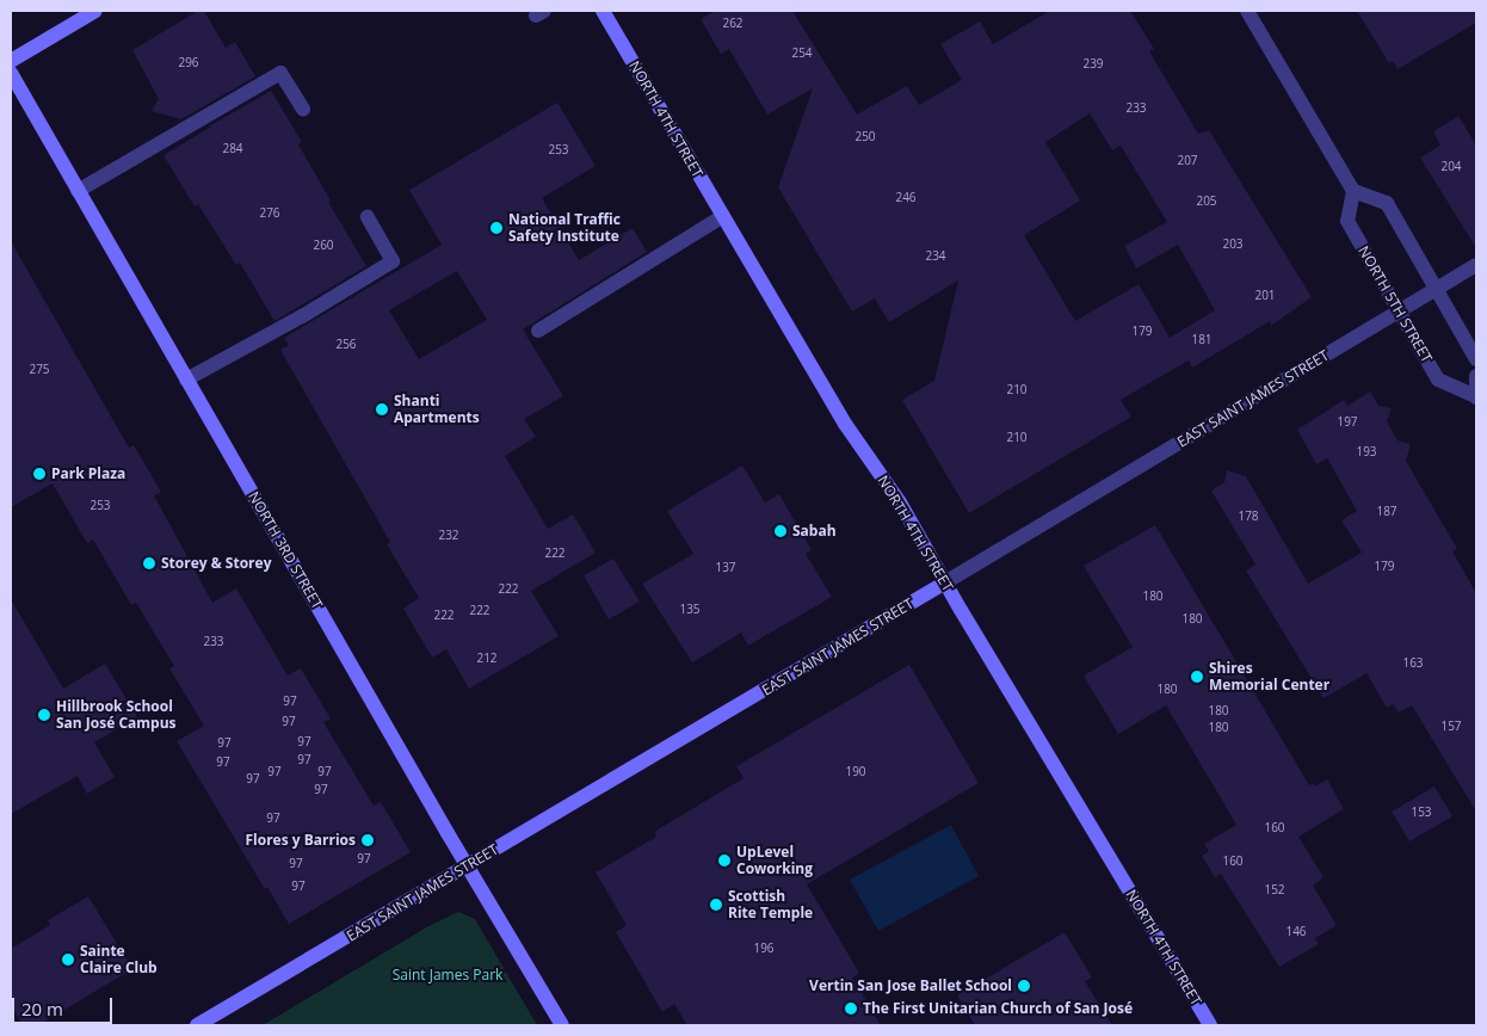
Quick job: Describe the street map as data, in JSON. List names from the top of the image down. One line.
{"streets":{"main road":["NORTH 4TH STREET","EAST SAINT JAMES STREET","NORTH 3RD STREET"],"street":["NORTH 5TH STREET"]},"crossings":[["NORTH 4TH STREET","EAST SAINT JAMES STREET"],["NORTH 5TH STREET","EAST SAINT JAMES STREET"],["EAST SAINT JAMES STREET","NORTH 3RD STREET"]],"parks":["Saint James Park"],"places":["National Traffic Safety Institute","Shanti Apartments","Park Plaza","Sabah","Storey & Storey","Shires Memorial Center","Hillbrook School San José Campus","Flores y Barrios","UpLevel Coworking","Scottish Rite Temple","Sainte Claire Club","Vertin San Jose Ballet School","The First Unitarian Church of San José"],"house_numbers":["262","254","296","239","233","250","284","253","207","204","246","205","276","203","260","234","201","179","181","256","275","210","197","210","193","253","187","178","232","222","179","137","222","180","135","222","222","180","233","212","163","180","97","180","97","157","180","97","97","97","97","97","97","190","97","97","153","97","160","97","160","97","97","152","146","196"],"scale_bar":"20 m"}
